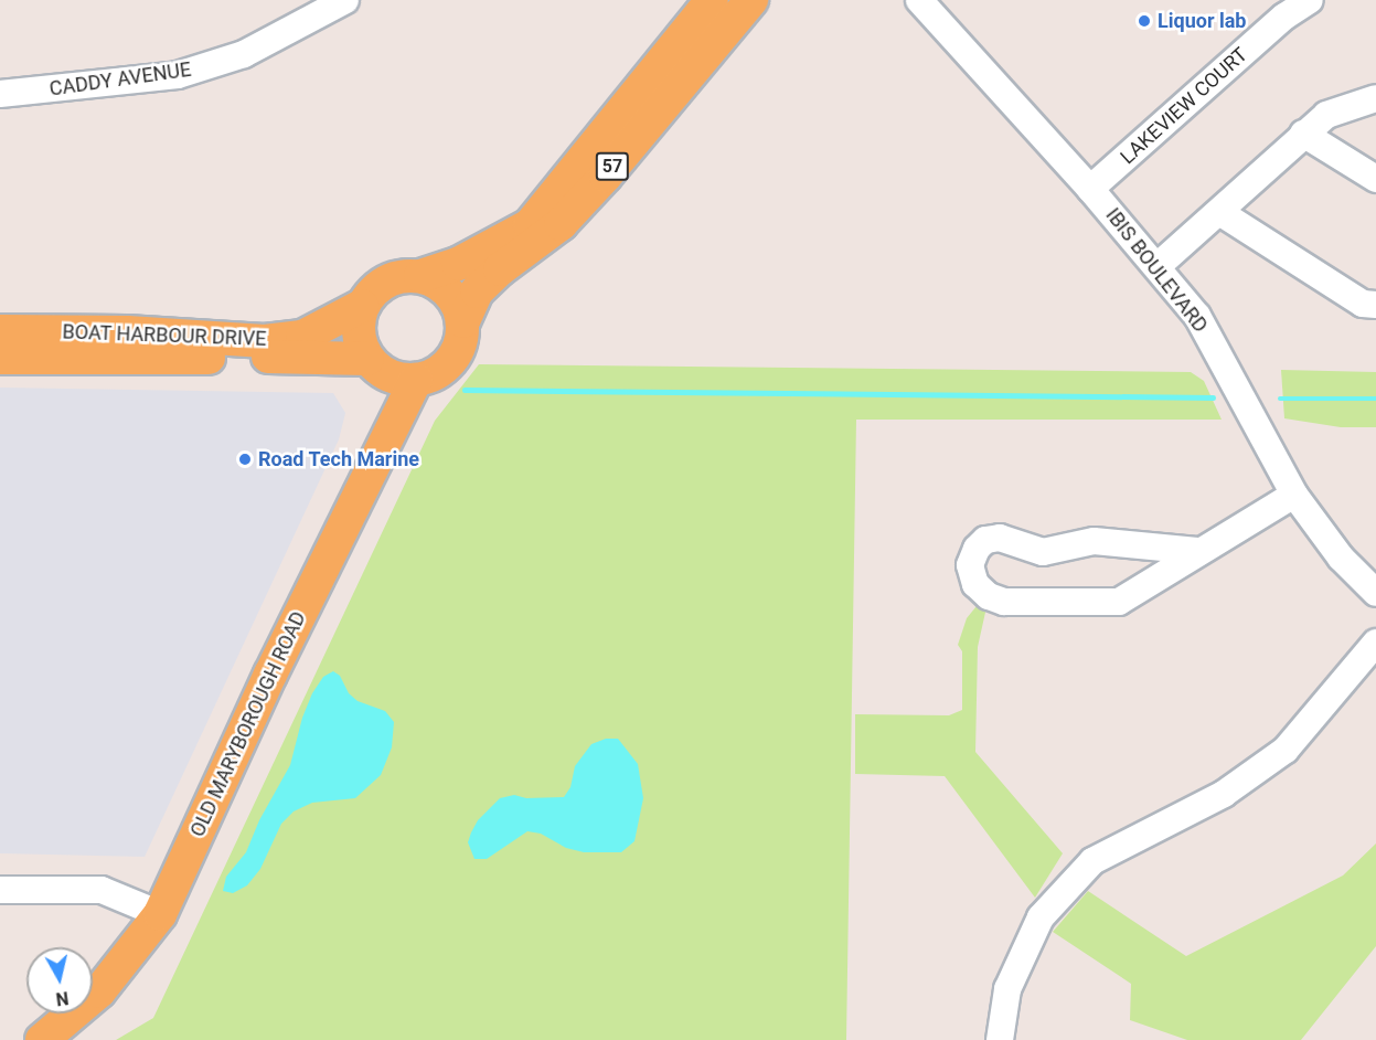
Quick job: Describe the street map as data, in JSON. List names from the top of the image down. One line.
{"streets":{"main road":["57","BOAT HARBOUR DRIVE","OLD MARYBOROUGH ROAD"],"street":["CADDY AVENUE","LAKEVIEW COURT","IBIS BOULEVARD"]},"crossings":[["LAKEVIEW COURT","IBIS BOULEVARD"],["57","BOAT HARBOUR DRIVE"],["57","OLD MARYBOROUGH ROAD"],["BOAT HARBOUR DRIVE","OLD MARYBOROUGH ROAD"]],"places":["Liquor lab","Road Tech Marine"],"north":"bottom"}
